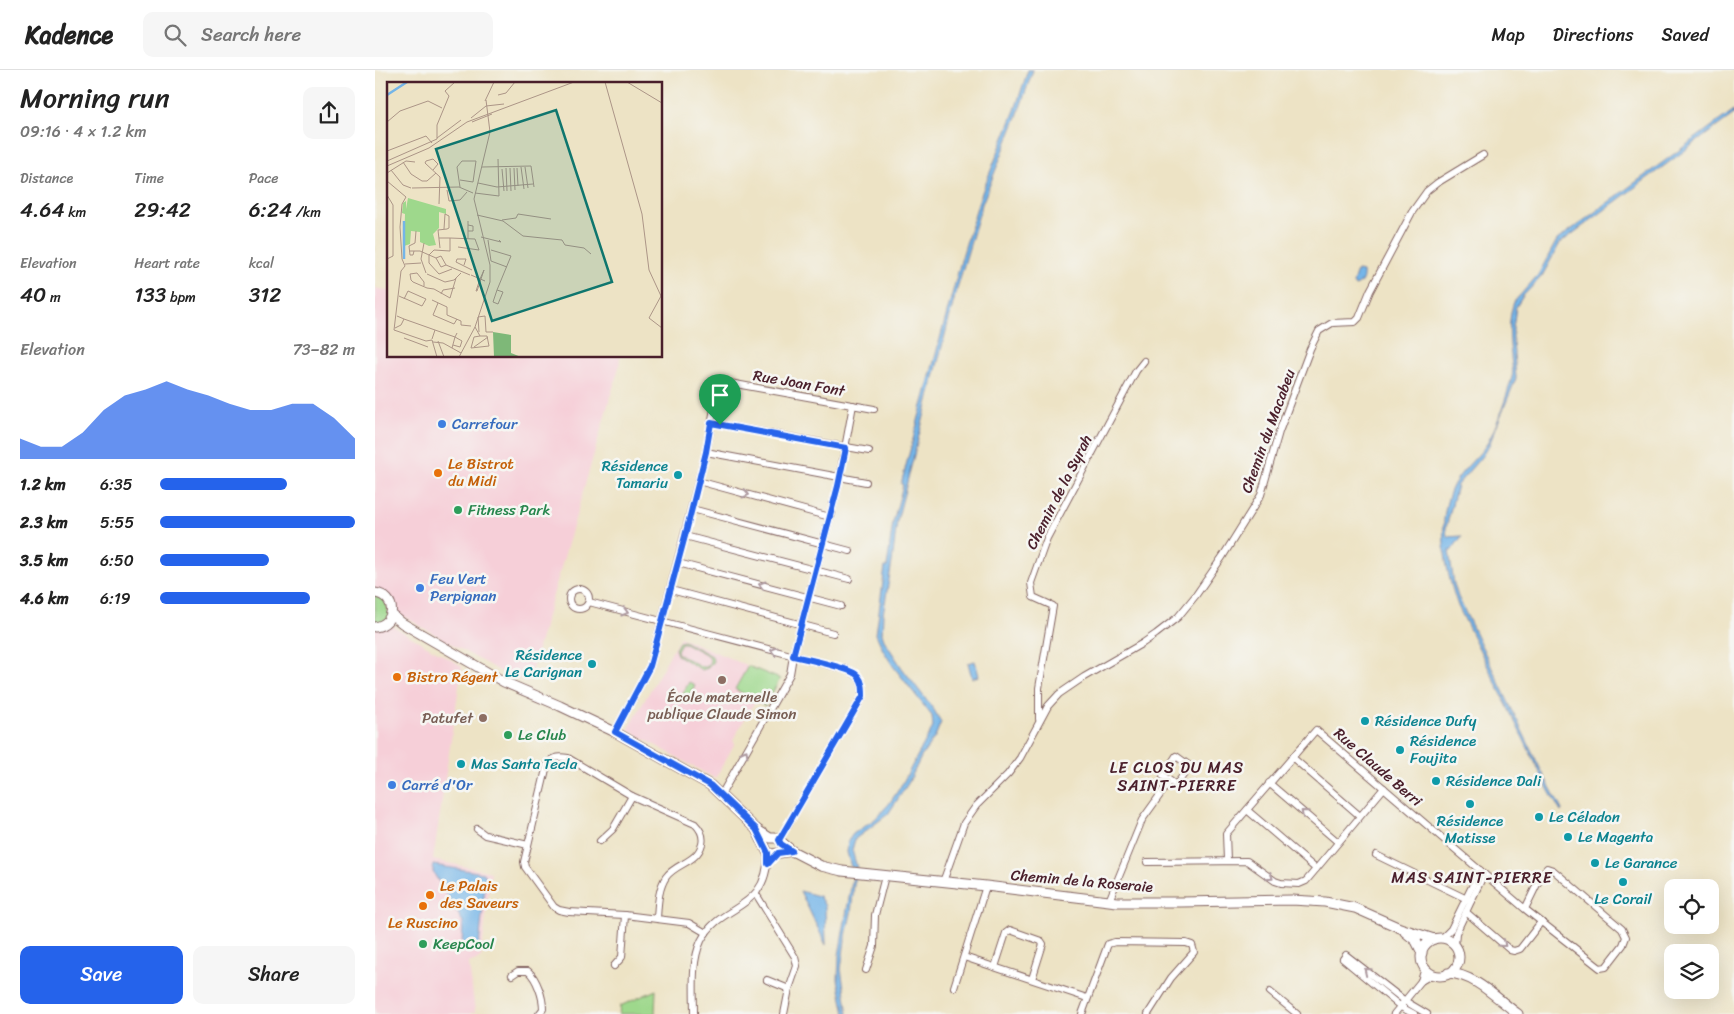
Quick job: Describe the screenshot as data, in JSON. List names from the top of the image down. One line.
{"streets":{"street":["Rue Joan Font","Chemin du Macabeu","Chemin de la Syrah","Rue Claude Berri","Chemin de la Roseraie"]},"crossings":[["Chemin du Macabeu","Chemin de la Syrah"],["Chemin du Macabeu","Chemin de la Roseraie"]],"districts":["LE CLOS DU MAS SAINT-PIERRE","MAS SAINT-PIERRE"],"places":["Carrefour","Le Bistrot du Midi","Résidence Tamariu","Fitness Park","Feu Vert Perpignan","Résidence Le Carignan","Bistro Régent","École maternelle publique Claude Simon","Patufet","Résidence Dufy","Le Club","Résidence Foujita","Mas Santa Tecla","Résidence Dali","Carré d'Or","Résidence Matisse","Le Céladon","Le Magenta","Le Garance","Le Corail","Le Palais des Saveurs","Le Ruscino","KeepCool"],"page":{"header":"Kadence","search":"Search here","nav":["Map","Directions","Saved"],"heading":["Morning run","09:16 · 4 × 1.2 km"],"stats":[["Distance","4.64 km"],["Time","29:42"],["Pace","6:24 /km"],["Elevation","40 m"],["Heart rate","133 bpm"],["kcal","312"]],"chart":["Elevation","73–82 m"],"list":[{"name":"1.2 km","note":"6:35"},{"name":"2.3 km","note":"5:55"},{"name":"3.5 km","note":"6:50"},{"name":"4.6 km","note":"6:19"}],"buttons":["Save","Share"]}}
